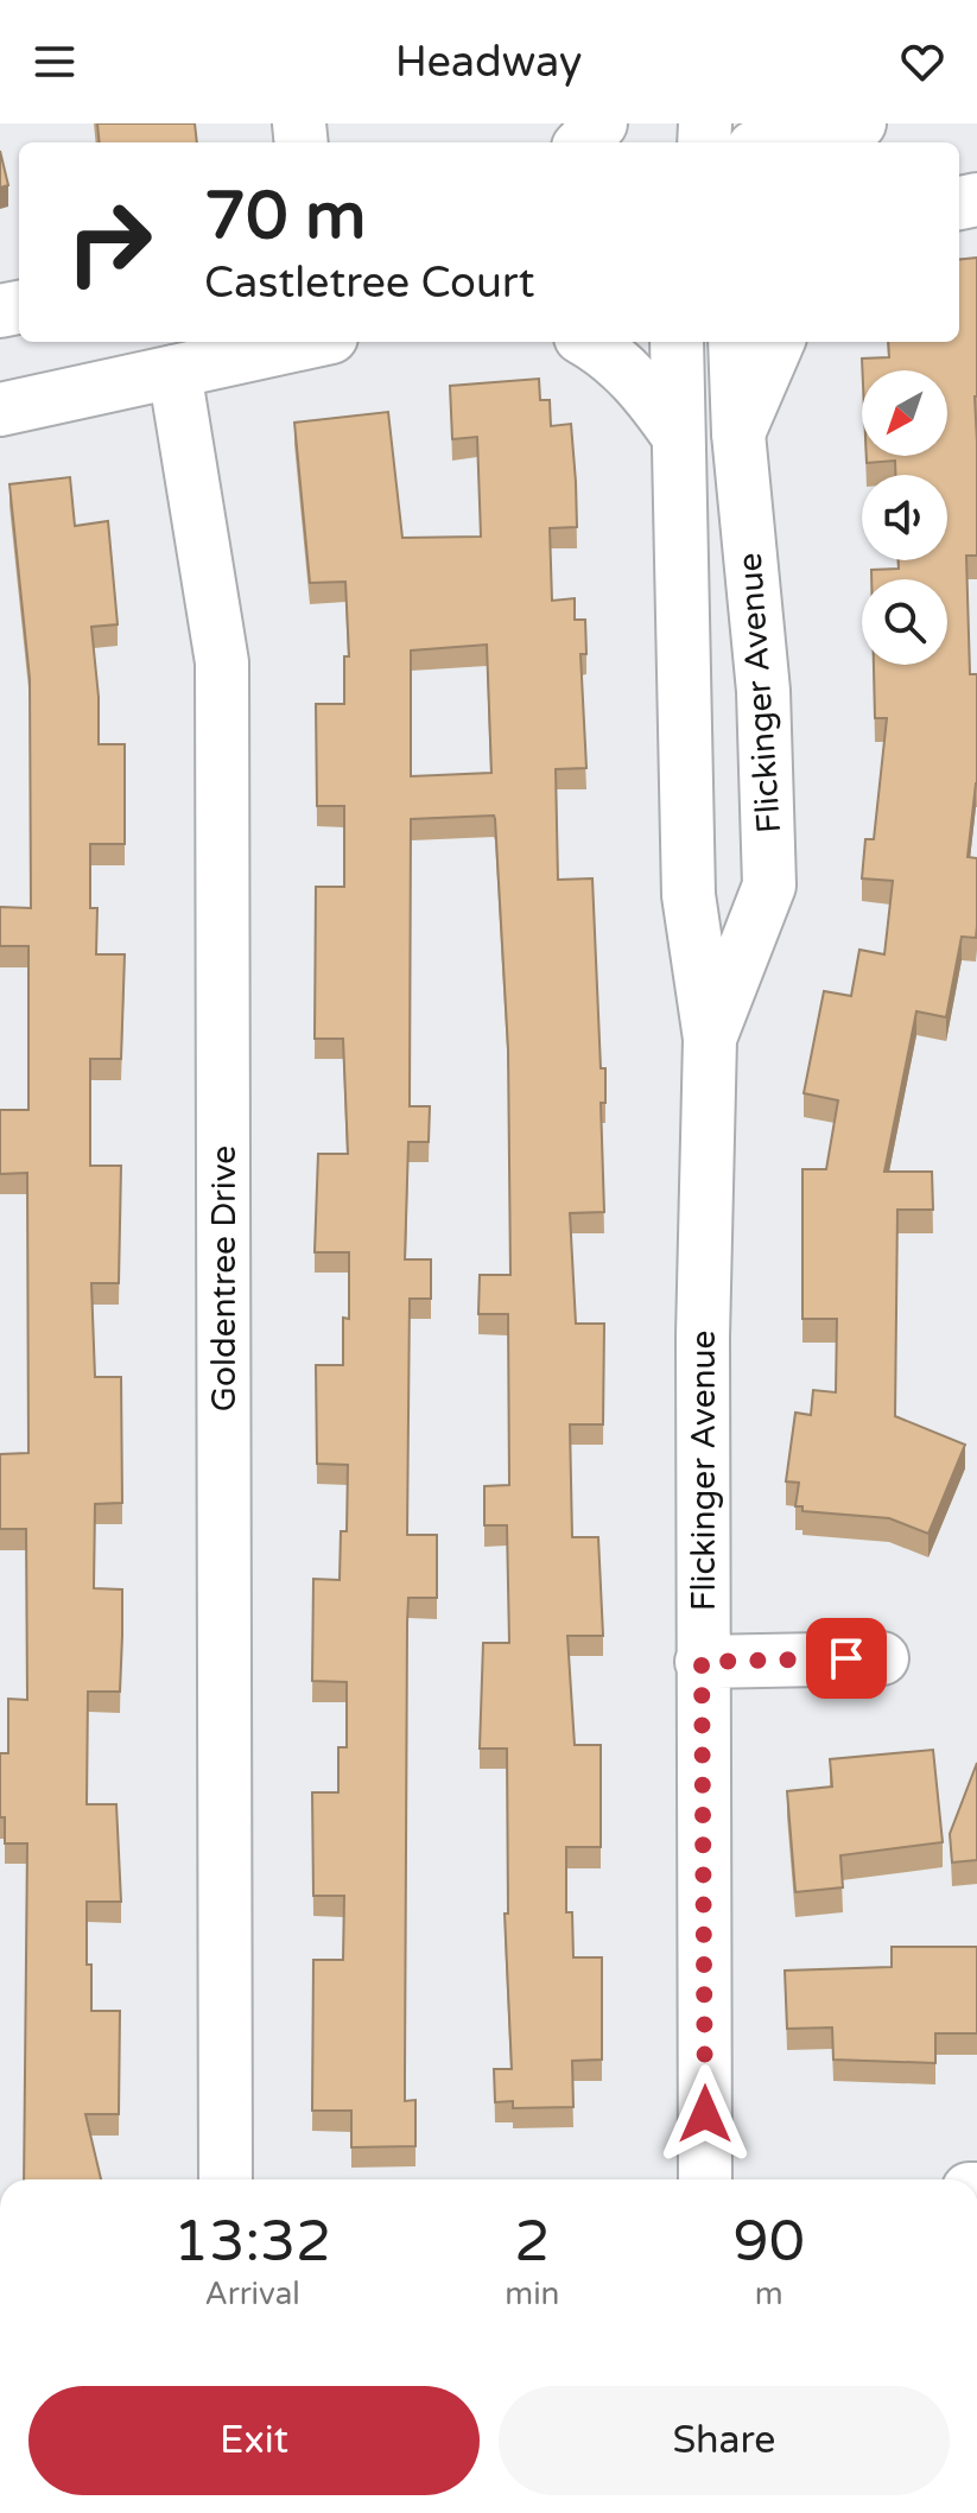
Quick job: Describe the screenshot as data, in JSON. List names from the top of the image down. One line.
{"streets":{"street":["Flickinger Avenue","Goldentree Drive"]},"north":"bottom left","page":{"header":"Headway","turn":["70 m","Castletree Court"],"eta":["13:32","Arrival","2","min","90","m"],"buttons":["Exit","Share"]}}
